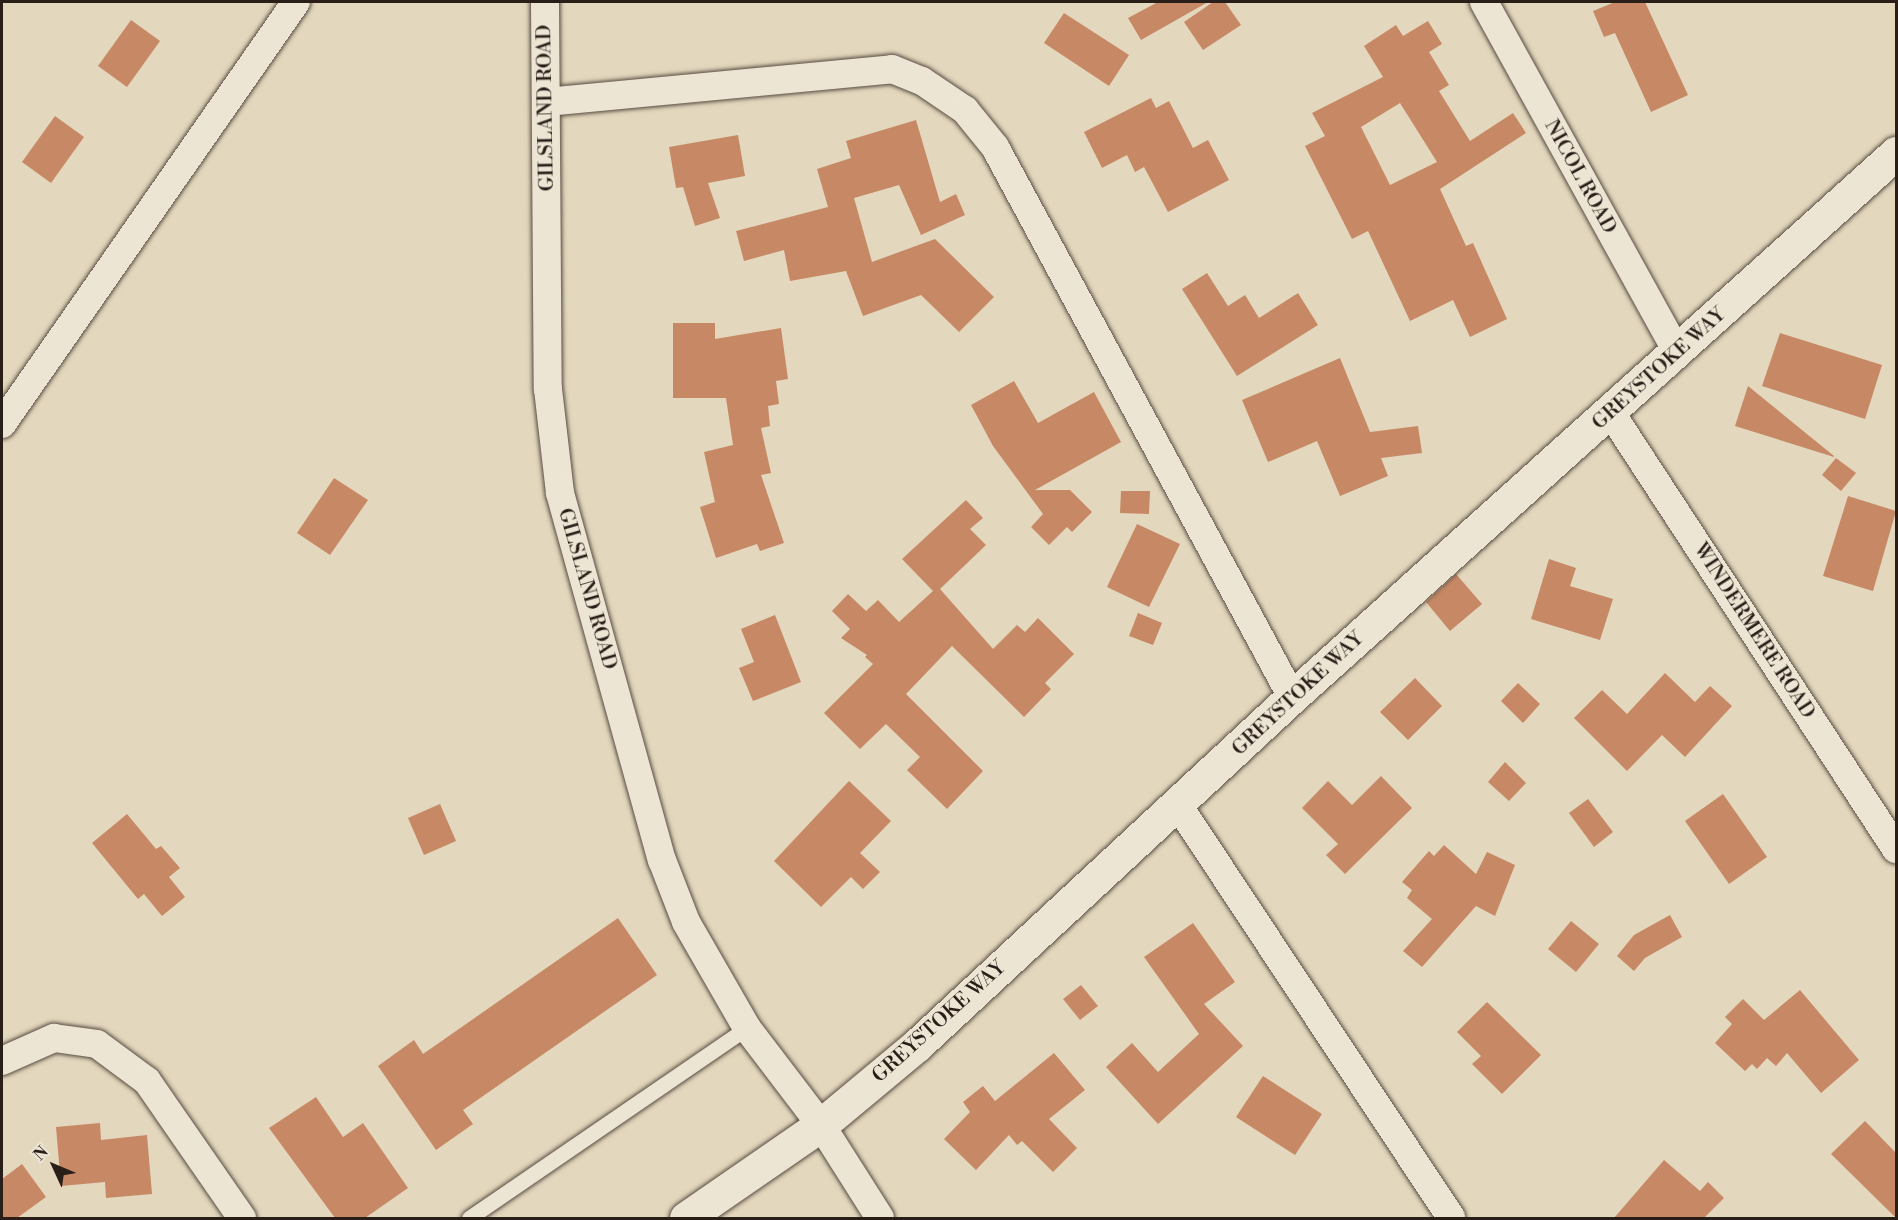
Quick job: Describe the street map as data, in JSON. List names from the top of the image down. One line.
{"streets":{"street":["GILSLAND ROAD","NICOL ROAD","GREYSTOKE WAY","WINDERMERE ROAD"]},"crossings":[["GILSLAND ROAD","GREYSTOKE WAY"],["NICOL ROAD","GREYSTOKE WAY"],["GREYSTOKE WAY","WINDERMERE ROAD"]],"north":"top left"}
